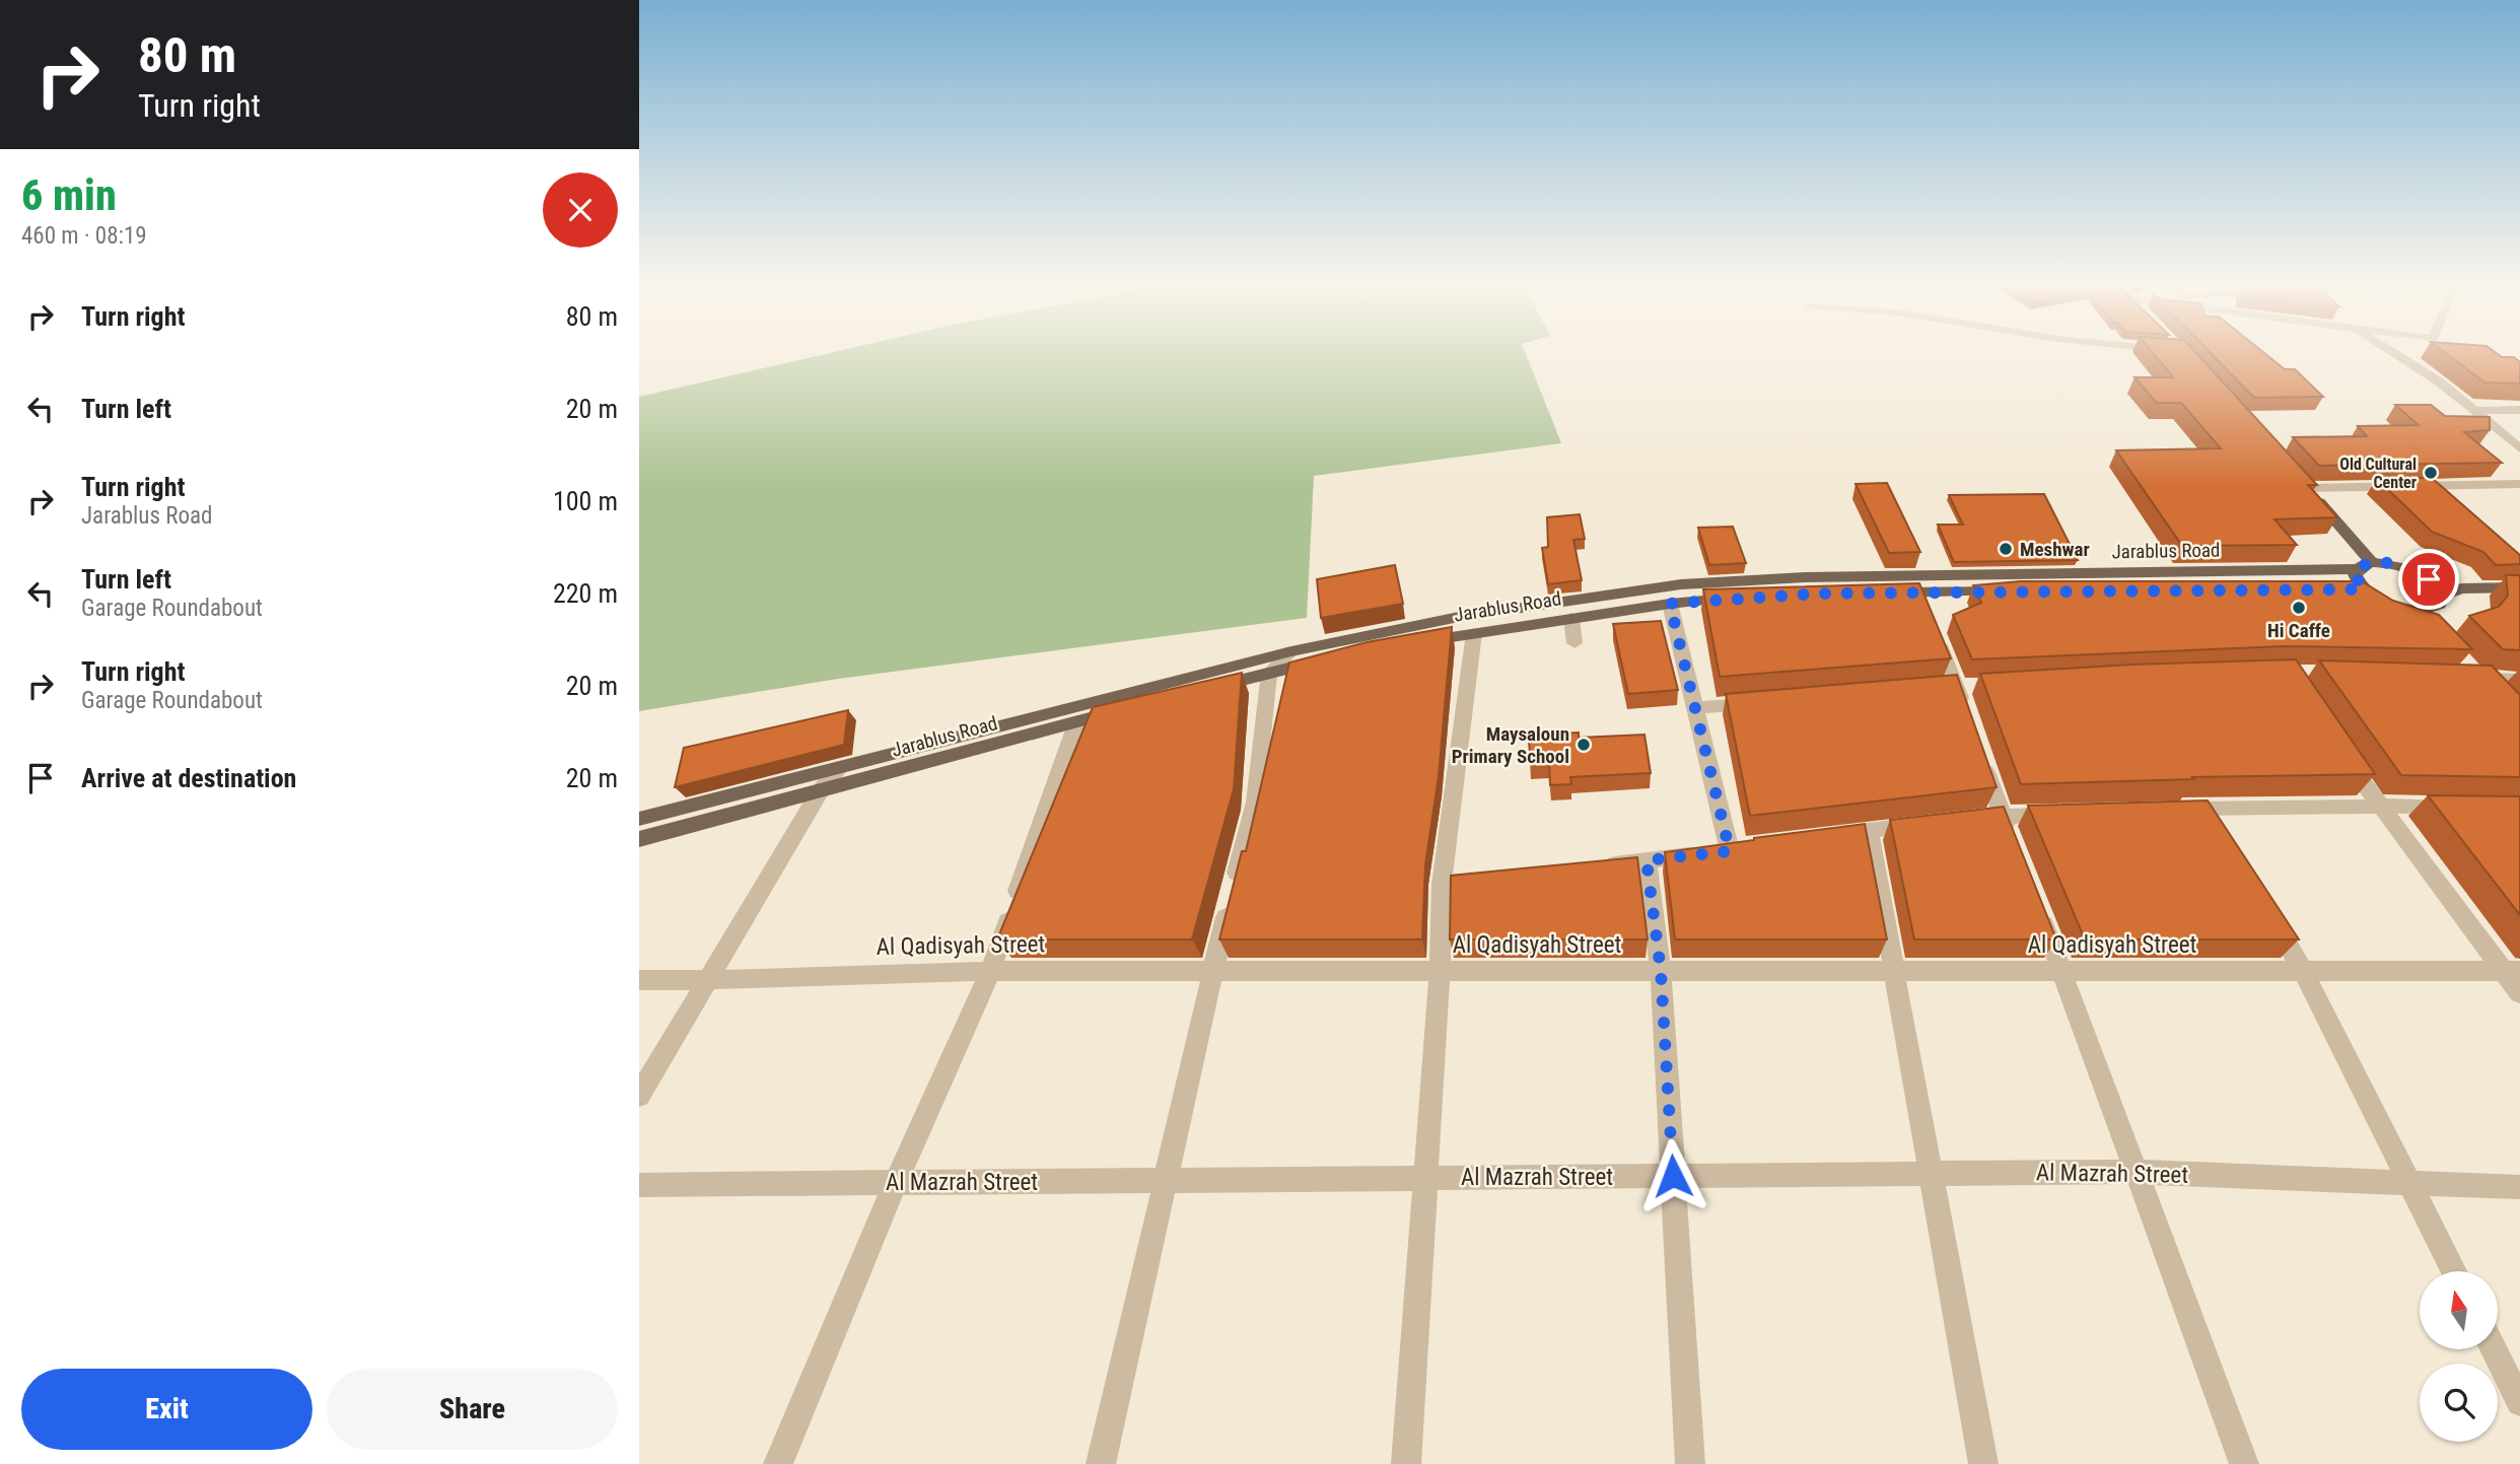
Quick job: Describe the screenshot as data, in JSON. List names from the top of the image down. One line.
{"streets":{"main road":["Jarablus Road"],"street":["Al Qadisyah Street","Al Mazrah Street"]},"places":["Old Cultural Center","Meshwar","Hi Caffe","Maysaloun Primary School"],"north":"top","page":{"turn":["80 m","Turn right"],"heading":["6 min","460 m · 08:19"],"list":[{"name":"Turn right","value":"80 m"},{"name":"Turn left","value":"20 m"},{"name":"Turn right","note":"Jarablus Road","value":"100 m"},{"name":"Turn left","note":"Garage Roundabout","value":"220 m"},{"name":"Turn right","note":"Garage Roundabout","value":"20 m"},{"name":"Arrive at destination","value":"20 m"}],"buttons":["Exit","Share"]}}
